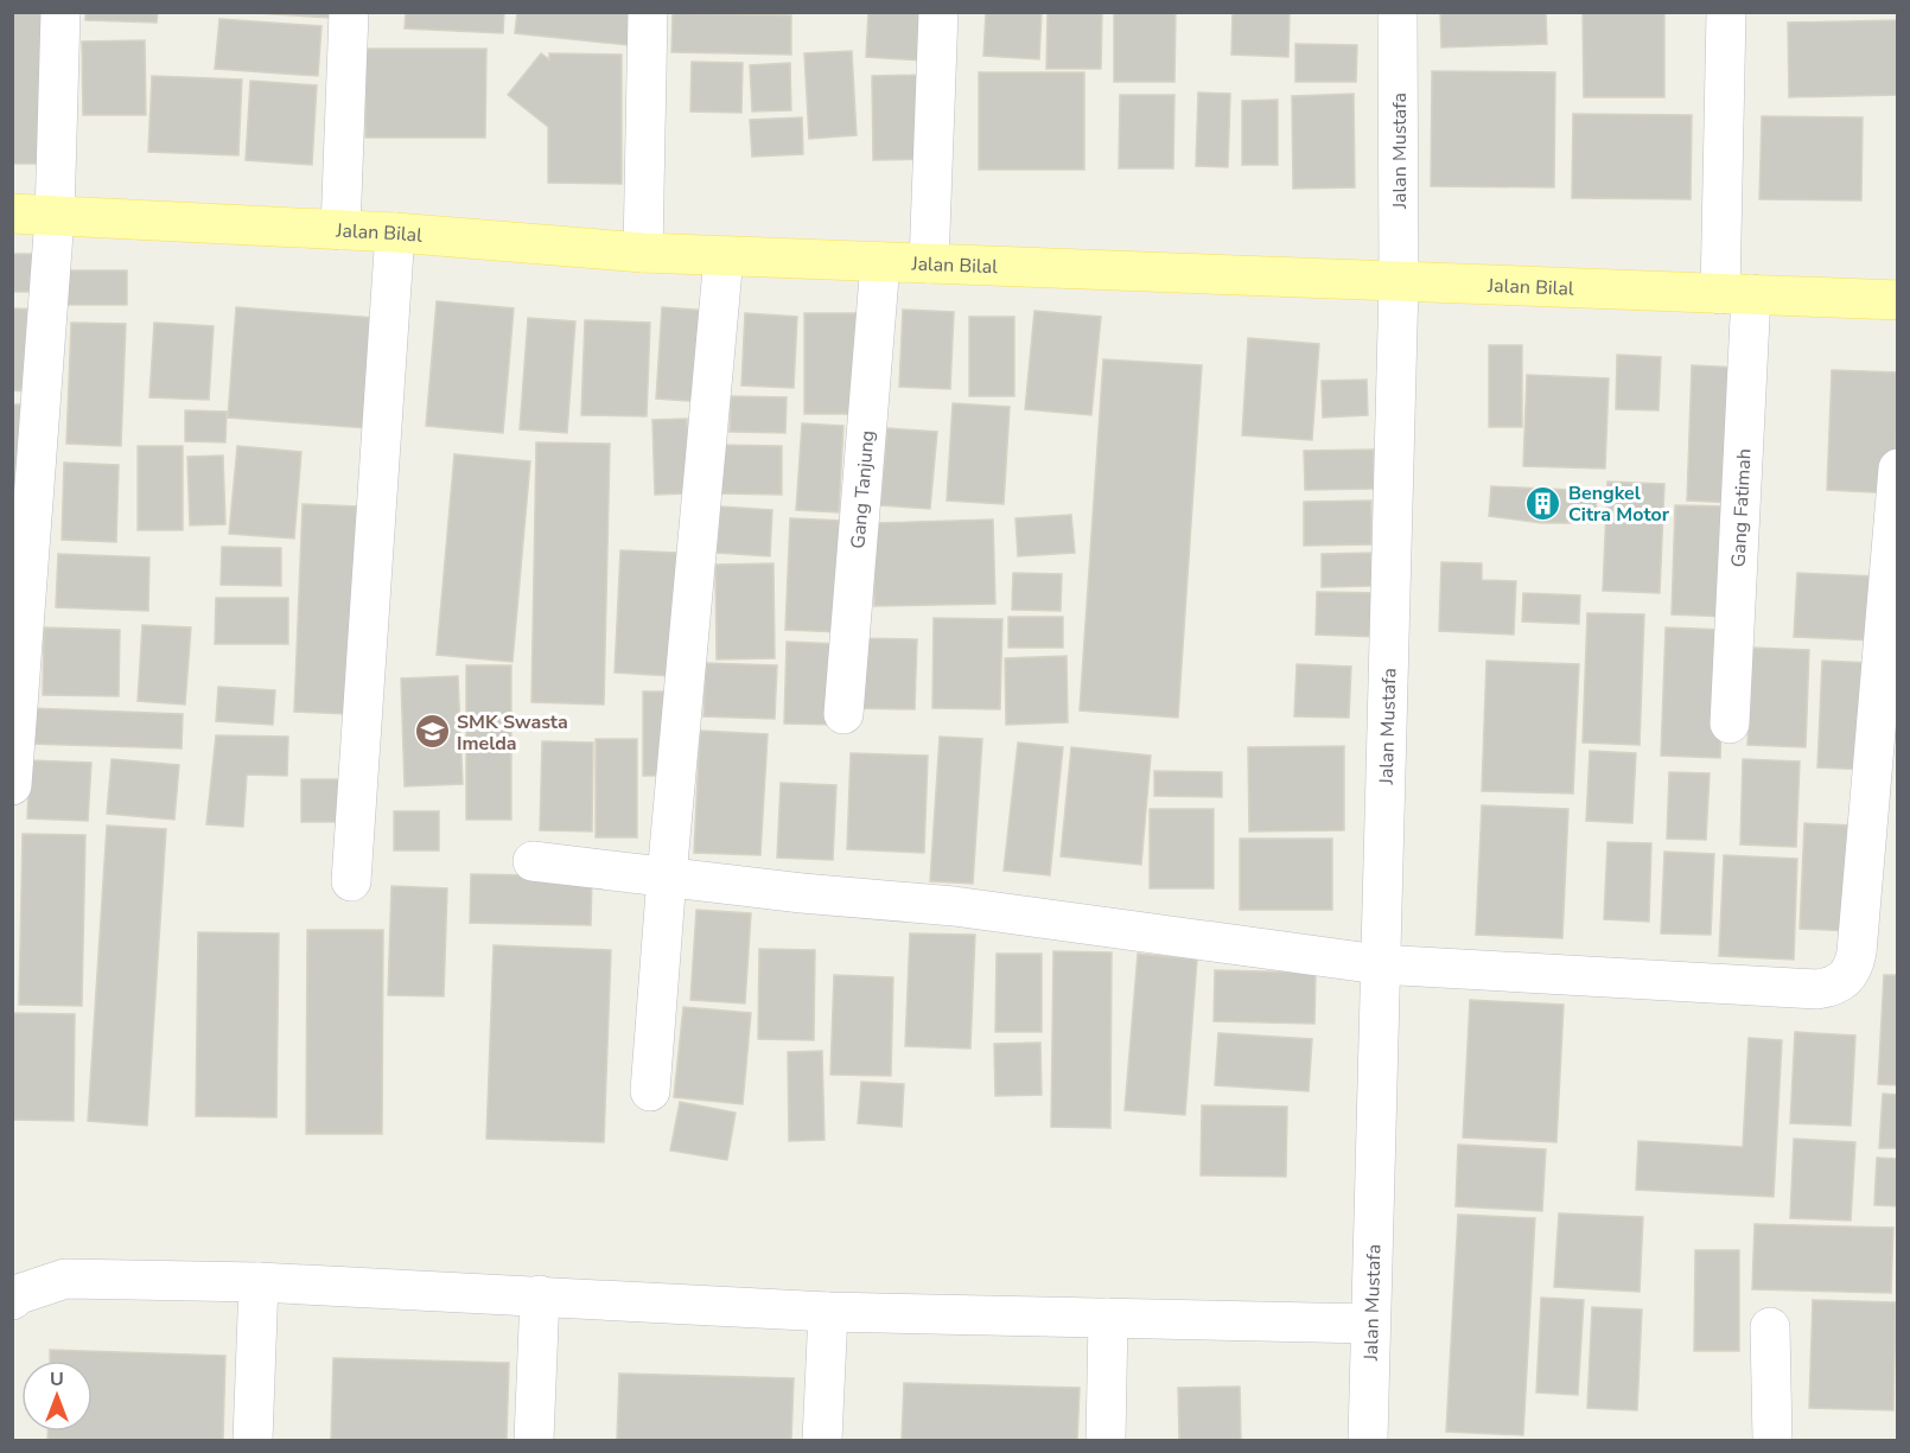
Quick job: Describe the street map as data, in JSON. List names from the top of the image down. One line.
{"streets":{"main road":["Jalan Bilal"],"street":["Jalan Mustafa","Gang Tanjung","Gang Fatimah"]},"crossings":[["Jalan Mustafa","Jalan Bilal"],["Jalan Bilal","Gang Tanjung"],["Jalan Bilal","Gang Fatimah"]],"places":{"building":["Bengkel Citra Motor"],"school or university":["SMK Swasta Imelda"]},"north":"top"}
